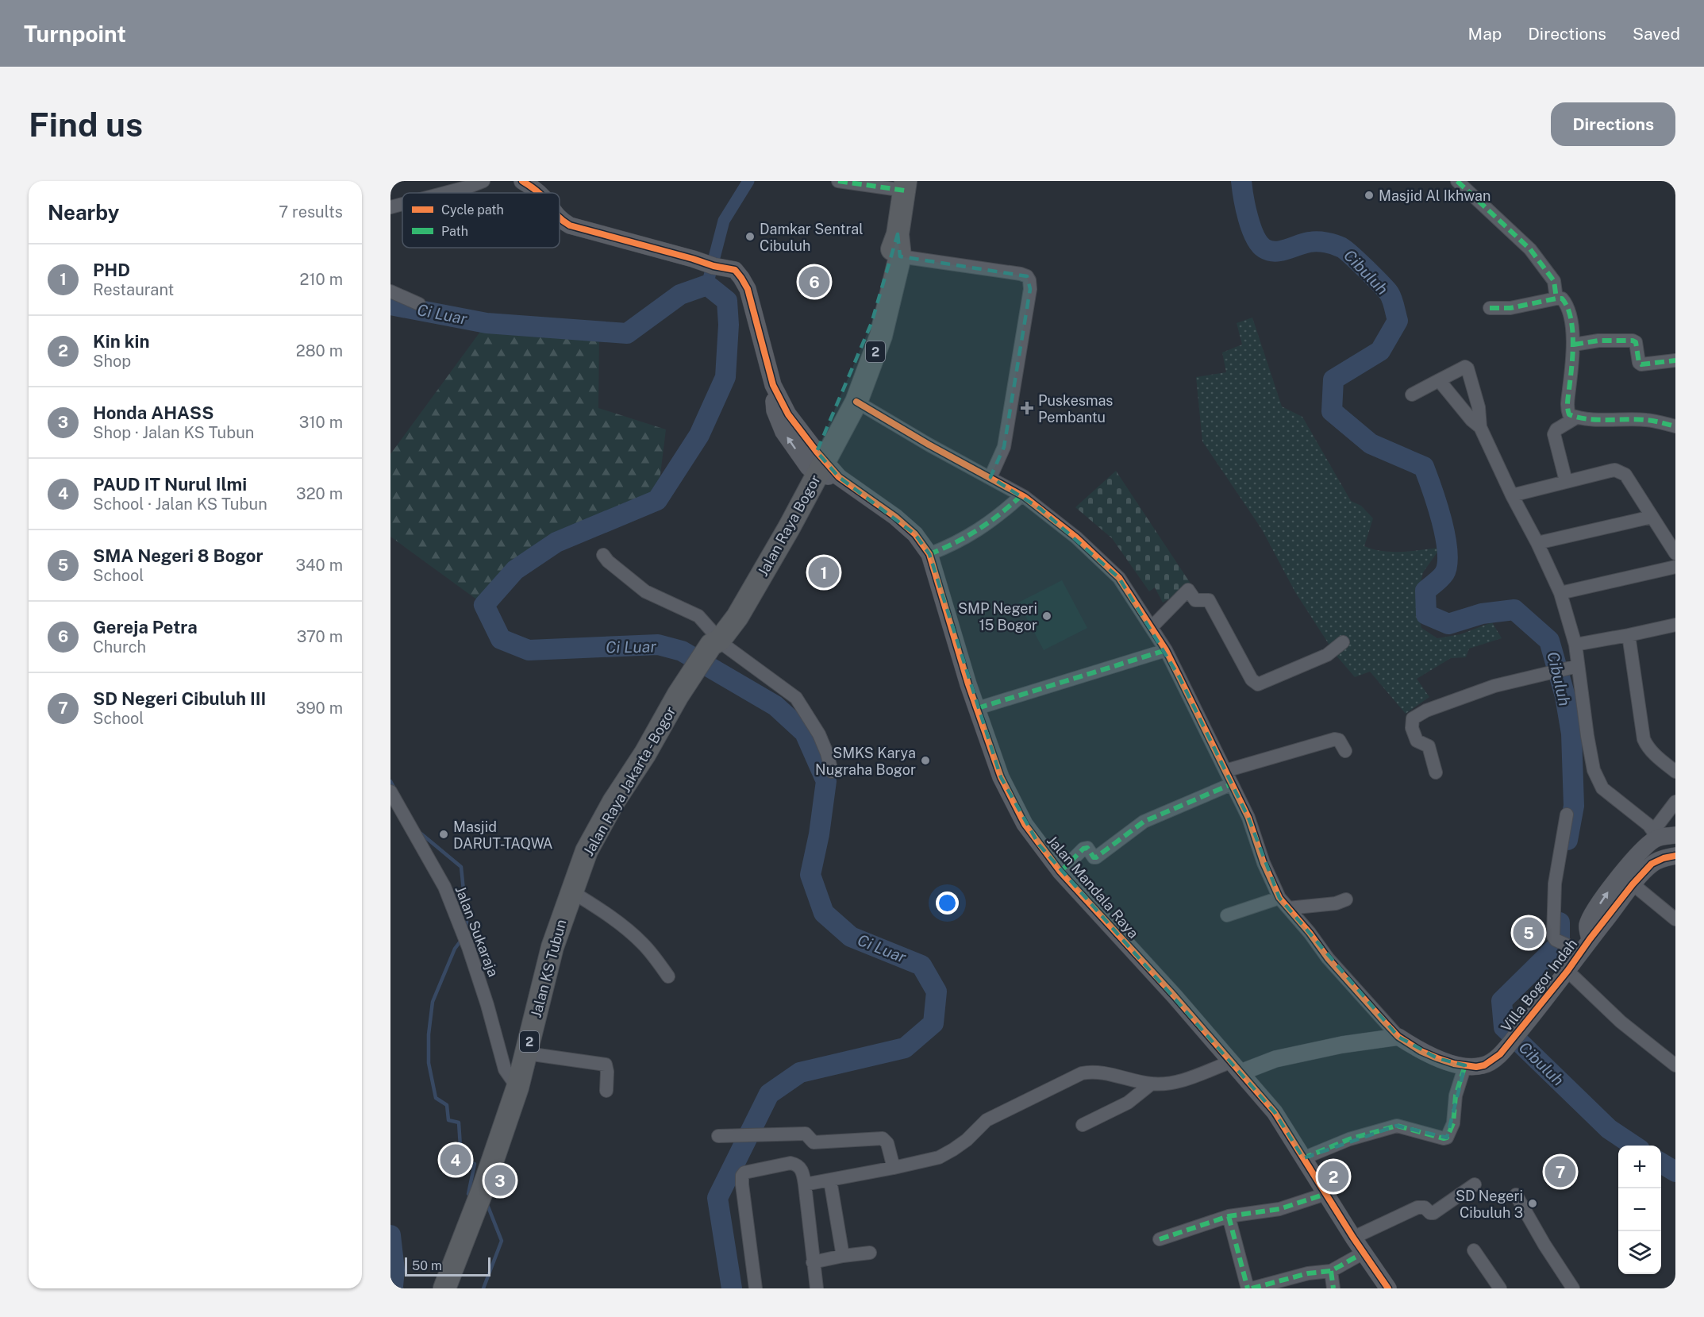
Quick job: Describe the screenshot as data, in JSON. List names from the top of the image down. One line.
{"streets":{"highway":["2","Jalan Raya Bogor","Jalan Raya Jakarta - Bogor","Jalan KS Tubun"],"street":["Jalan Mandala Raya","Jalan Sukaraja","Villa Bogor Indah"]},"crossings":[["Jalan Raya Bogor","Jalan Raya Jakarta - Bogor"],["Jalan Raya Bogor","Jalan Mandala Raya"],["Jalan Raya Jakarta - Bogor","Jalan KS Tubun"],["Jalan Sukaraja","Jalan KS Tubun"]],"water":["Cibuluh","Ci Luar"],"places":{"other":["Masjid Al Ikhwan","Damkar Sentral Cibuluh","SMP Negeri 15 Bogor","SMKS Karya Nugraha Bogor","Masjid DARUT-TAQWA","SD Negeri Cibuluh 3"],"health":["Puskesmas Pembantu"]},"legend":["Cycle path","Path"],"scale_bar":"50 m","page":{"header":"Turnpoint","nav":["Map","Directions","Saved"],"buttons":"Directions","title":"Find us","heading":["Nearby","7 results"],"list":[{"mark":"1","name":"PHD","note":"Restaurant","value":"210 m"},{"mark":"2","name":"Kin kin","note":"Shop","value":"280 m"},{"mark":"3","name":"Honda AHASS","note":"Shop · Jalan KS Tubun","value":"310 m"},{"mark":"4","name":"PAUD IT Nurul Ilmi","note":"School · Jalan KS Tubun","value":"320 m"},{"mark":"5","name":"SMA Negeri 8 Bogor","note":"School","value":"340 m"},{"mark":"6","name":"Gereja Petra","note":"Church","value":"370 m"},{"mark":"7","name":"SD Negeri Cibuluh III","note":"School","value":"390 m"}],"pins":["6","1","5","4","7","2","3"],"map_buttons":["+","−"],"scale":"50 m"}}
